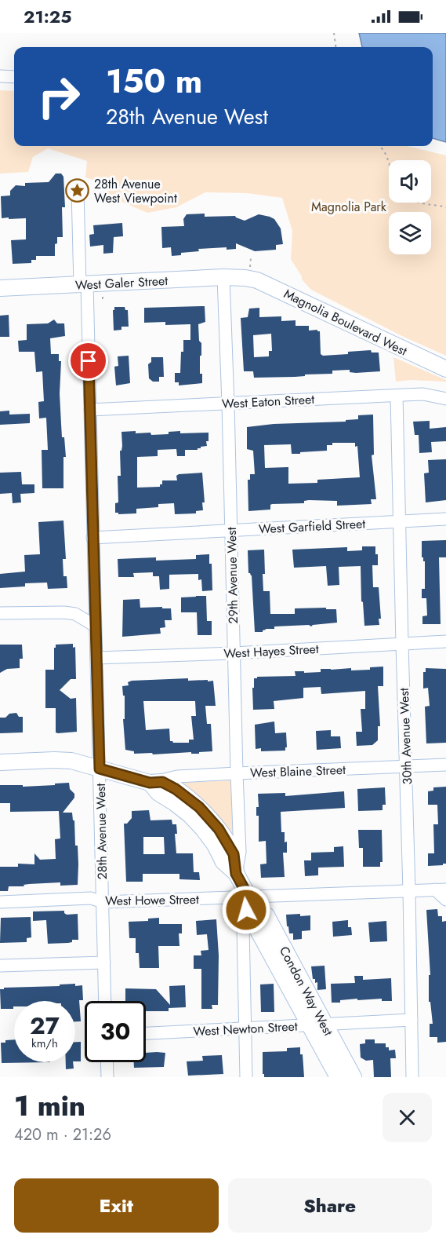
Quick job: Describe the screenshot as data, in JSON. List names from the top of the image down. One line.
{"streets":{"main road":["West Galer Street","Magnolia Boulevard West","Condon Way West"],"street":["West Eaton Street","West Garfield Street","29th Avenue West","West Hayes Street","30th Avenue West","West Blaine Street","28th Avenue West","West Howe Street","West Newton Street"]},"crossings":[["West Galer Street","Magnolia Boulevard West"],["West Galer Street","29th Avenue West"],["West Galer Street","28th Avenue West"],["West Eaton Street","29th Avenue West"],["West Eaton Street","30th Avenue West"],["West Eaton Street","28th Avenue West"],["West Garfield Street","29th Avenue West"],["West Garfield Street","30th Avenue West"],["West Garfield Street","28th Avenue West"],["29th Avenue West","West Hayes Street"],["29th Avenue West","West Blaine Street"],["29th Avenue West","Condon Way West"],["West Hayes Street","30th Avenue West"],["West Hayes Street","28th Avenue West"],["30th Avenue West","West Blaine Street"],["30th Avenue West","West Howe Street"],["30th Avenue West","West Newton Street"],["West Blaine Street","Condon Way West"],["28th Avenue West","West Howe Street"],["28th Avenue West","Condon Way West"],["West Howe Street","Condon Way West"],["Condon Way West","West Newton Street"]],"parks":["Magnolia Park"],"places":{"place":["28th Avenue West Viewpoint"]},"page":{"status":"21:25","turn":["150 m","28th Avenue West"],"speed":"27 km/h","limit":"30","heading":["1 min","420 m · 21:26"],"buttons":["Exit","Share"]}}
